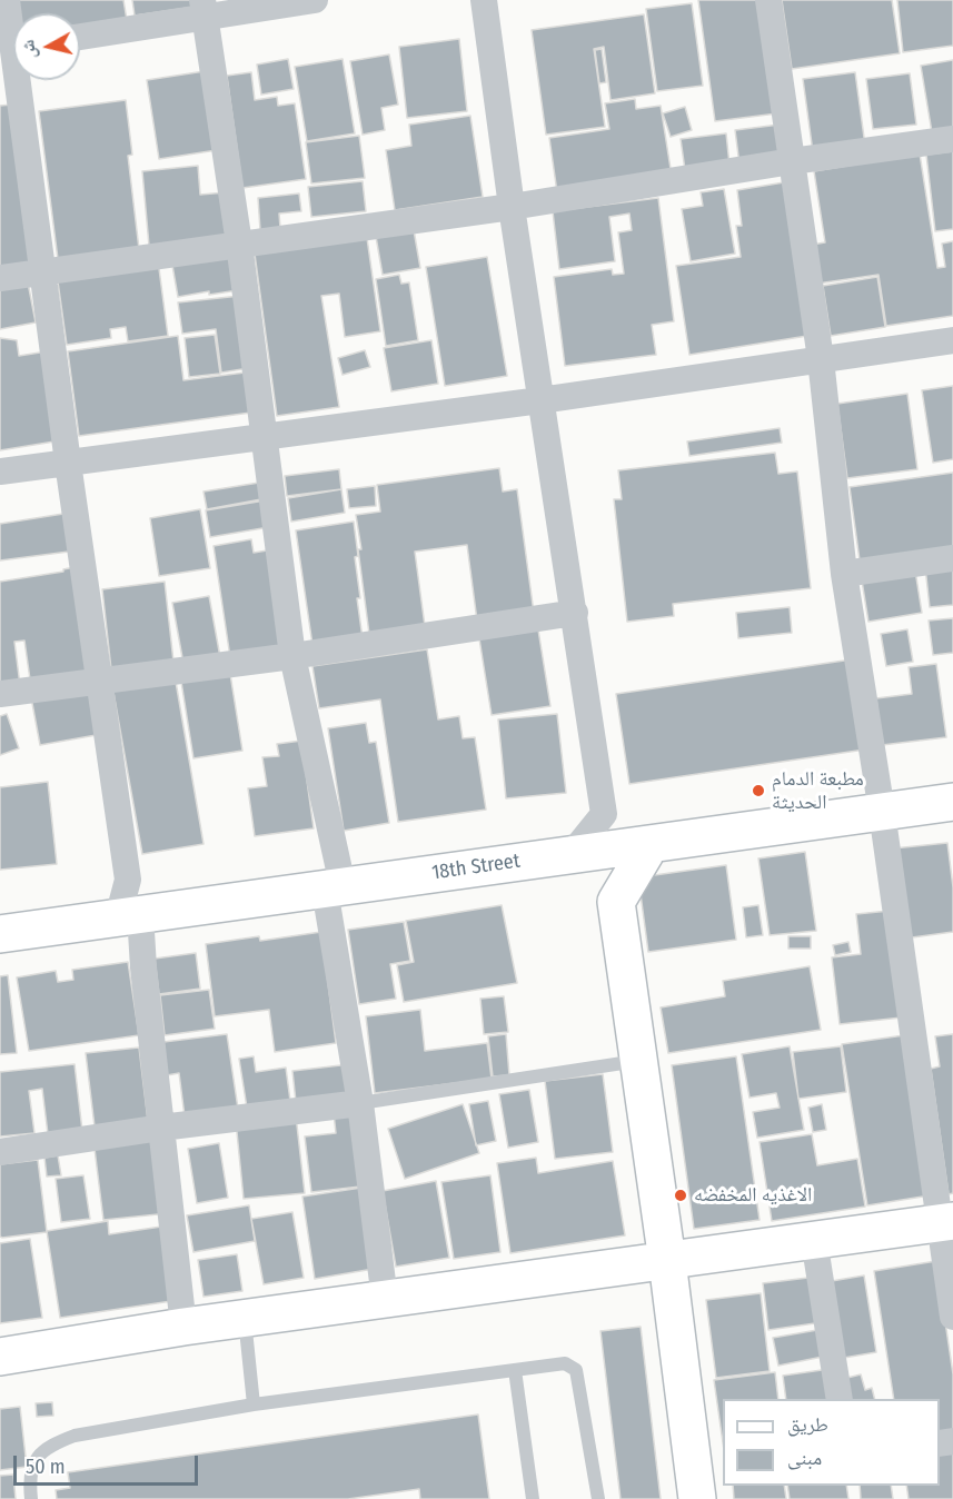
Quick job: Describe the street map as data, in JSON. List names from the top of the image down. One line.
{"streets":{"street":["18th Street"]},"places":["مطبعة الدمام الحديثة","الاغذيه المخفضه"],"legend":["طريق","مبنى"],"scale_bar":"50 m","north":"left"}
